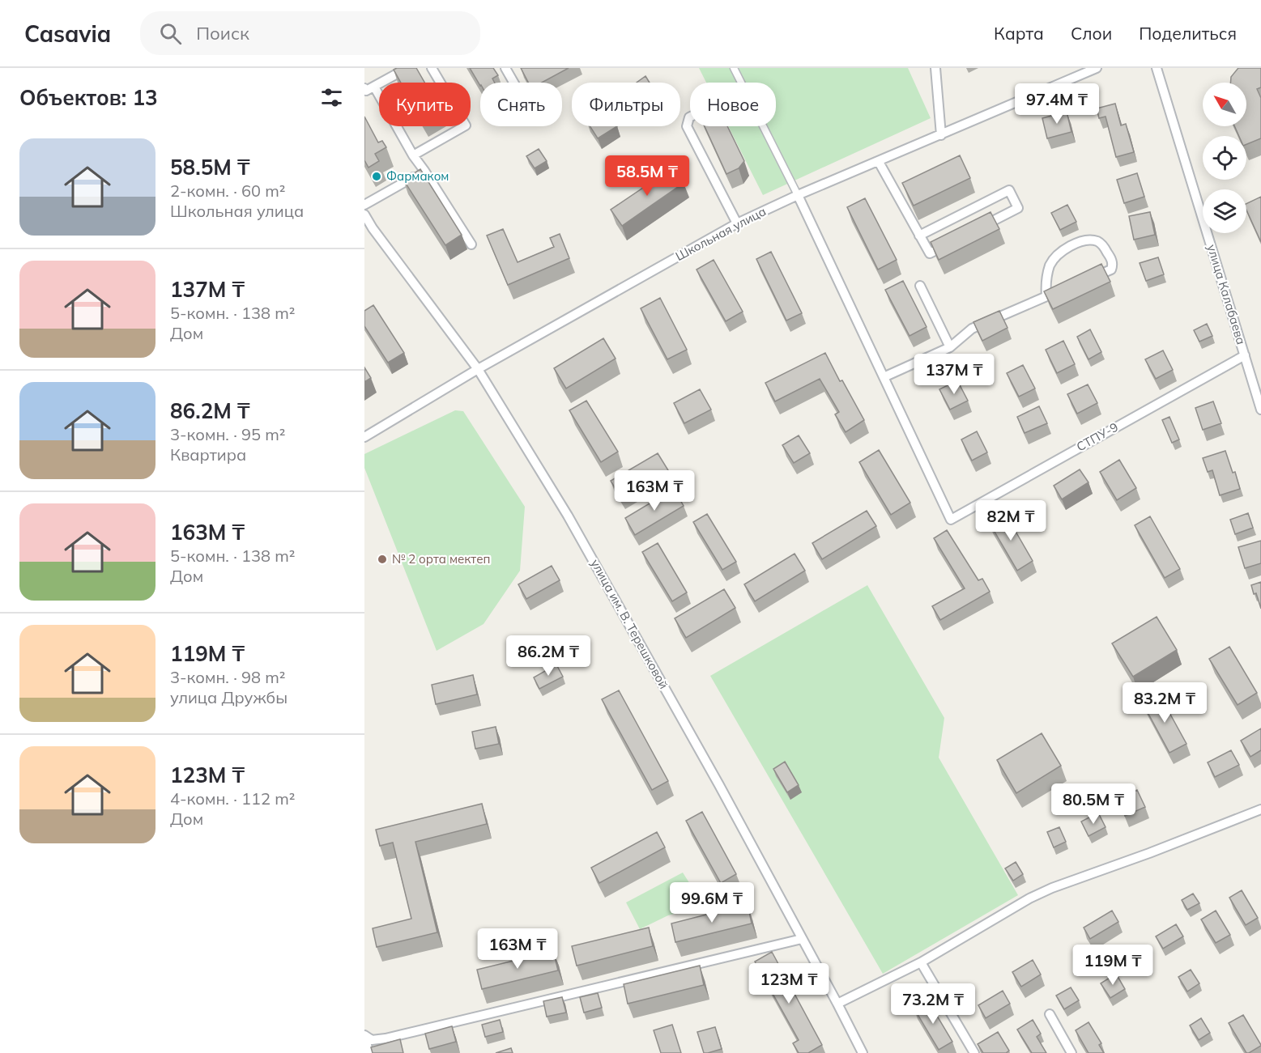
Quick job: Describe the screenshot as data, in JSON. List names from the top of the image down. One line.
{"streets":{"street":["Школьная улица","улица Калабаева","СТПУ-9","улица им. В. Терешковой"]},"crossings":[["Школьная улица","улица им. В. Терешковой"],["улица Калабаева","СТПУ-9"]],"places":["Фармаком","№ 2 орта мектеп"],"north":"top left","page":{"header":"Casavia","search":"Поиск","nav":["Карта","Слои","Поделиться"],"heading":"Объектов: 13","chip":["Купить","Снять","Фильтры","Новое"],"price":["97.4M ₸","58.5M ₸","137M ₸","163M ₸","82M ₸","86.2M ₸","83.2M ₸","80.5M ₸","99.6M ₸","163M ₸","119M ₸","123M ₸","73.2M ₸"],"list":[{"name":"58.5M ₸","note":"2-комн. · 60 m² · Школьная улица"},{"name":"137M ₸","note":"5-комн. · 138 m² · Дом"},{"name":"86.2M ₸","note":"3-комн. · 95 m² · Квартира"},{"name":"163M ₸","note":"5-комн. · 138 m² · Дом"},{"name":"119M ₸","note":"3-комн. · 98 m² · улица Дружбы"},{"name":"123M ₸","note":"4-комн. · 112 m² · Дом"}]}}
